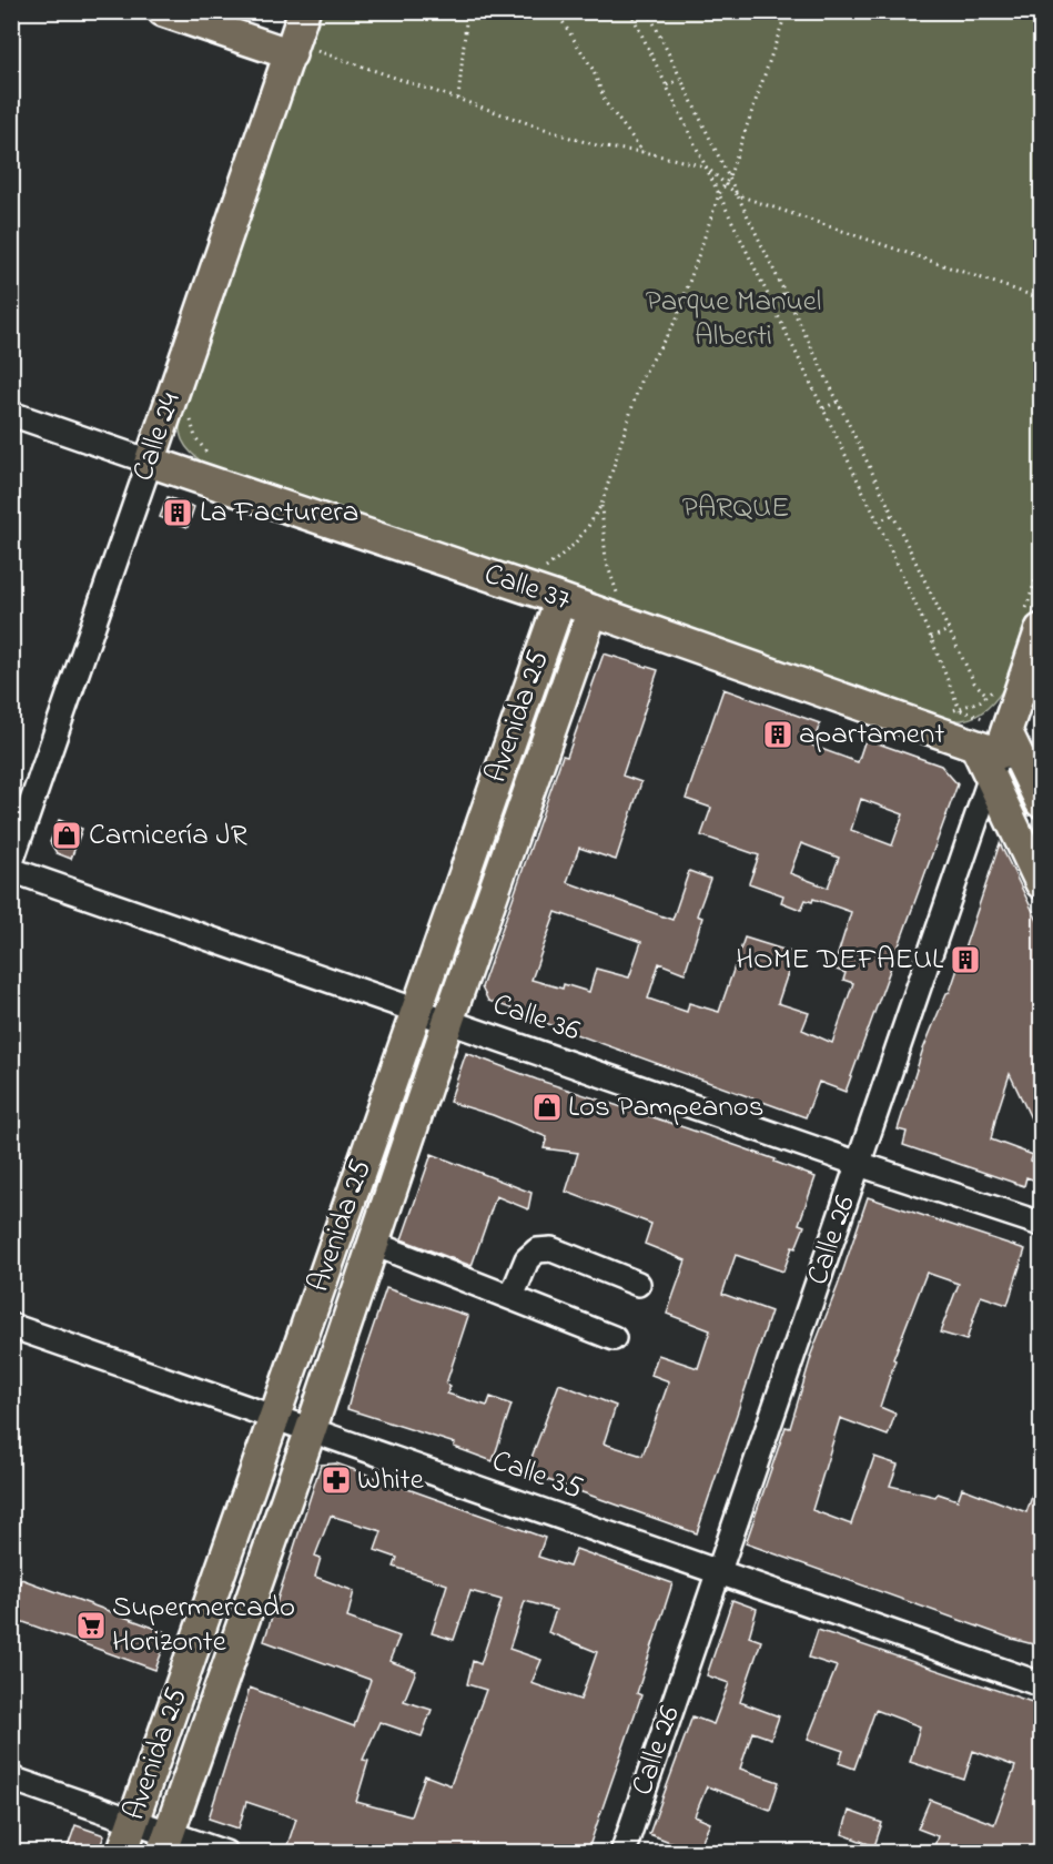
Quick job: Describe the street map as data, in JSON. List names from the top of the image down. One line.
{"streets":{"main road":["Calle 24","Calle 37","Avenida 25","Calle 26"],"street":["Calle 36","Calle 35"]},"crossings":[["Calle 24","Calle 37"],["Calle 37","Avenida 25"],["Calle 37","Calle 26"],["Avenida 25","Calle 36"],["Avenida 25","Calle 35"],["Calle 36","Calle 26"],["Calle 26","Calle 35"]],"parks":["Parque Manuel Alberti","PARQUE"],"places":{"building":["La Facturera","apartament","HOME DEFAEUL"],"shop":["Carnicería JR","Los Pampeanos"],"pharmacy":["White"],"supermarket":["Supermercado Horizonte"]}}
